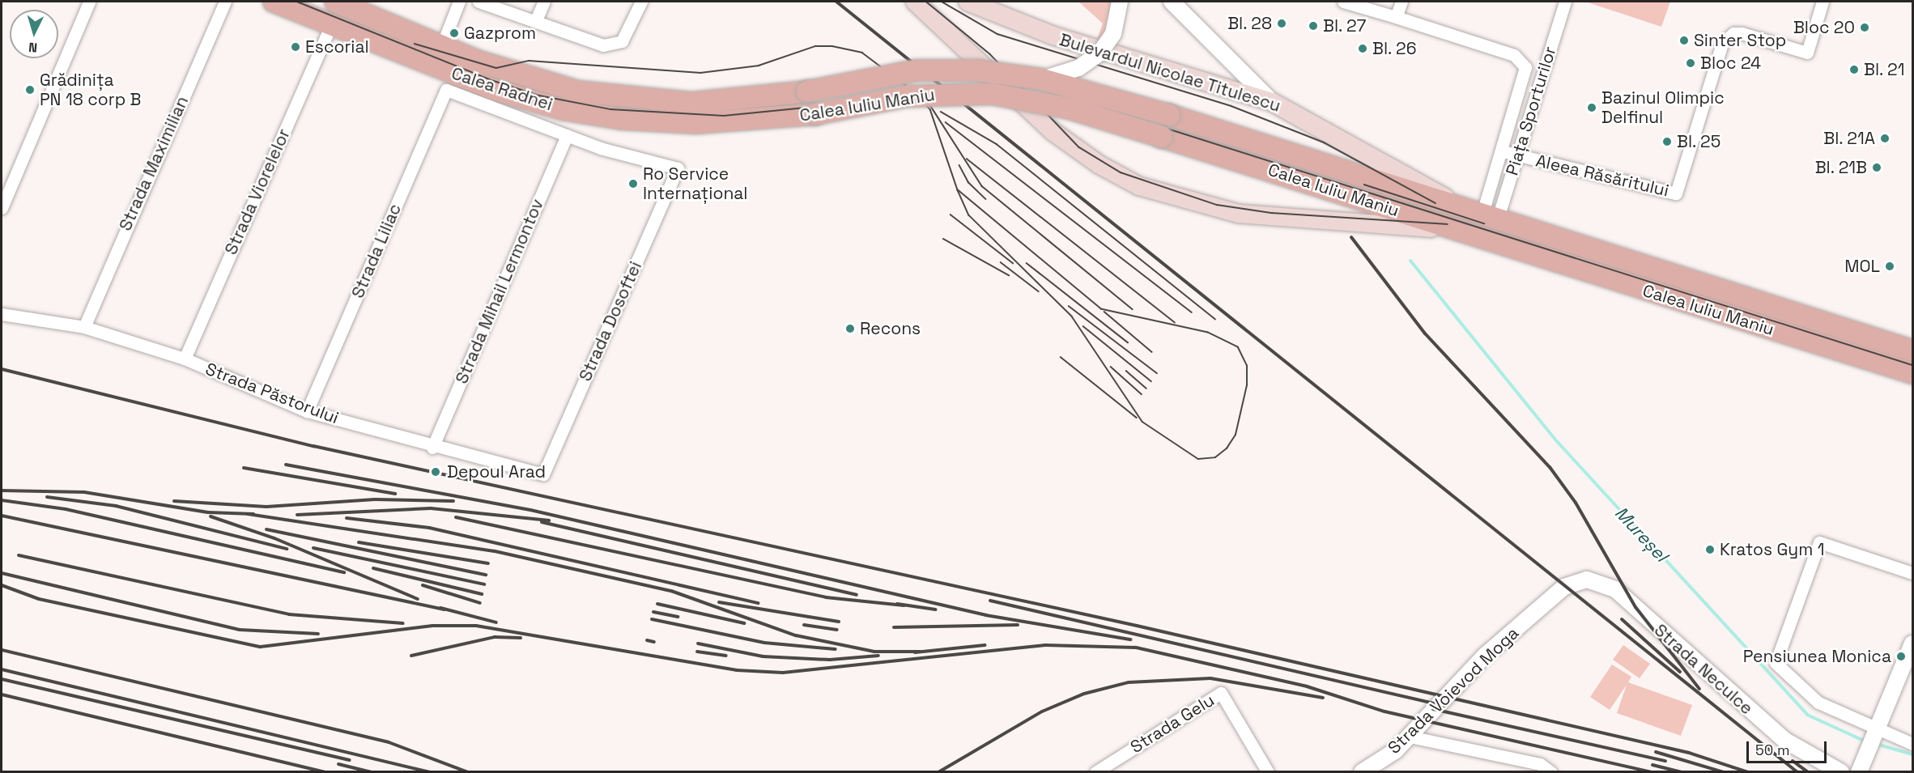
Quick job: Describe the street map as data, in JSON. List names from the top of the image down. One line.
{"streets":{"main road":["Bulevardul Nicolae Titulescu","Calea Radnei","Calea Iuliu Maniu"],"street":["Piața Sporturilor","Strada Maximilian","Aleea Răsăritului","Strada Viorelelor","Strada Liliac","Strada Mihail Lermontov","Strada Dosoftei","Strada Păstorului","Strada Neculce","Strada Voievod Moga","Strada Gelu"]},"crossings":[["Bulevardul Nicolae Titulescu","Calea Iuliu Maniu"],["Bulevardul Nicolae Titulescu","Piața Sporturilor"],["Calea Radnei","Calea Iuliu Maniu"],["Calea Radnei","Strada Viorelelor"],["Calea Iuliu Maniu","Piața Sporturilor"],["Piața Sporturilor","Aleea Răsăritului"],["Strada Maximilian","Strada Păstorului"],["Strada Viorelelor","Strada Păstorului"],["Strada Liliac","Strada Mihail Lermontov"],["Strada Liliac","Strada Dosoftei"],["Strada Liliac","Strada Păstorului"],["Strada Mihail Lermontov","Strada Dosoftei"],["Strada Mihail Lermontov","Strada Păstorului"],["Strada Dosoftei","Strada Păstorului"],["Strada Neculce","Strada Voievod Moga"]],"water":["Mureșel"],"places":["Bl. 28","Bl. 27","Bloc 20","Gazprom","Sinter Stop","Escorial","Bl. 26","Bloc 24","Bl. 21","Grădinița PN 18 corp B","Bazinul Olimpic Delfinul","Bl. 21A","Bl. 25","Bl. 21B","Ro Service Internațional","MOL","Recons","Depoul Arad","Kratos Gym 1","Pensiunea Monica"],"scale_bar":"50 m","north":"bottom"}
